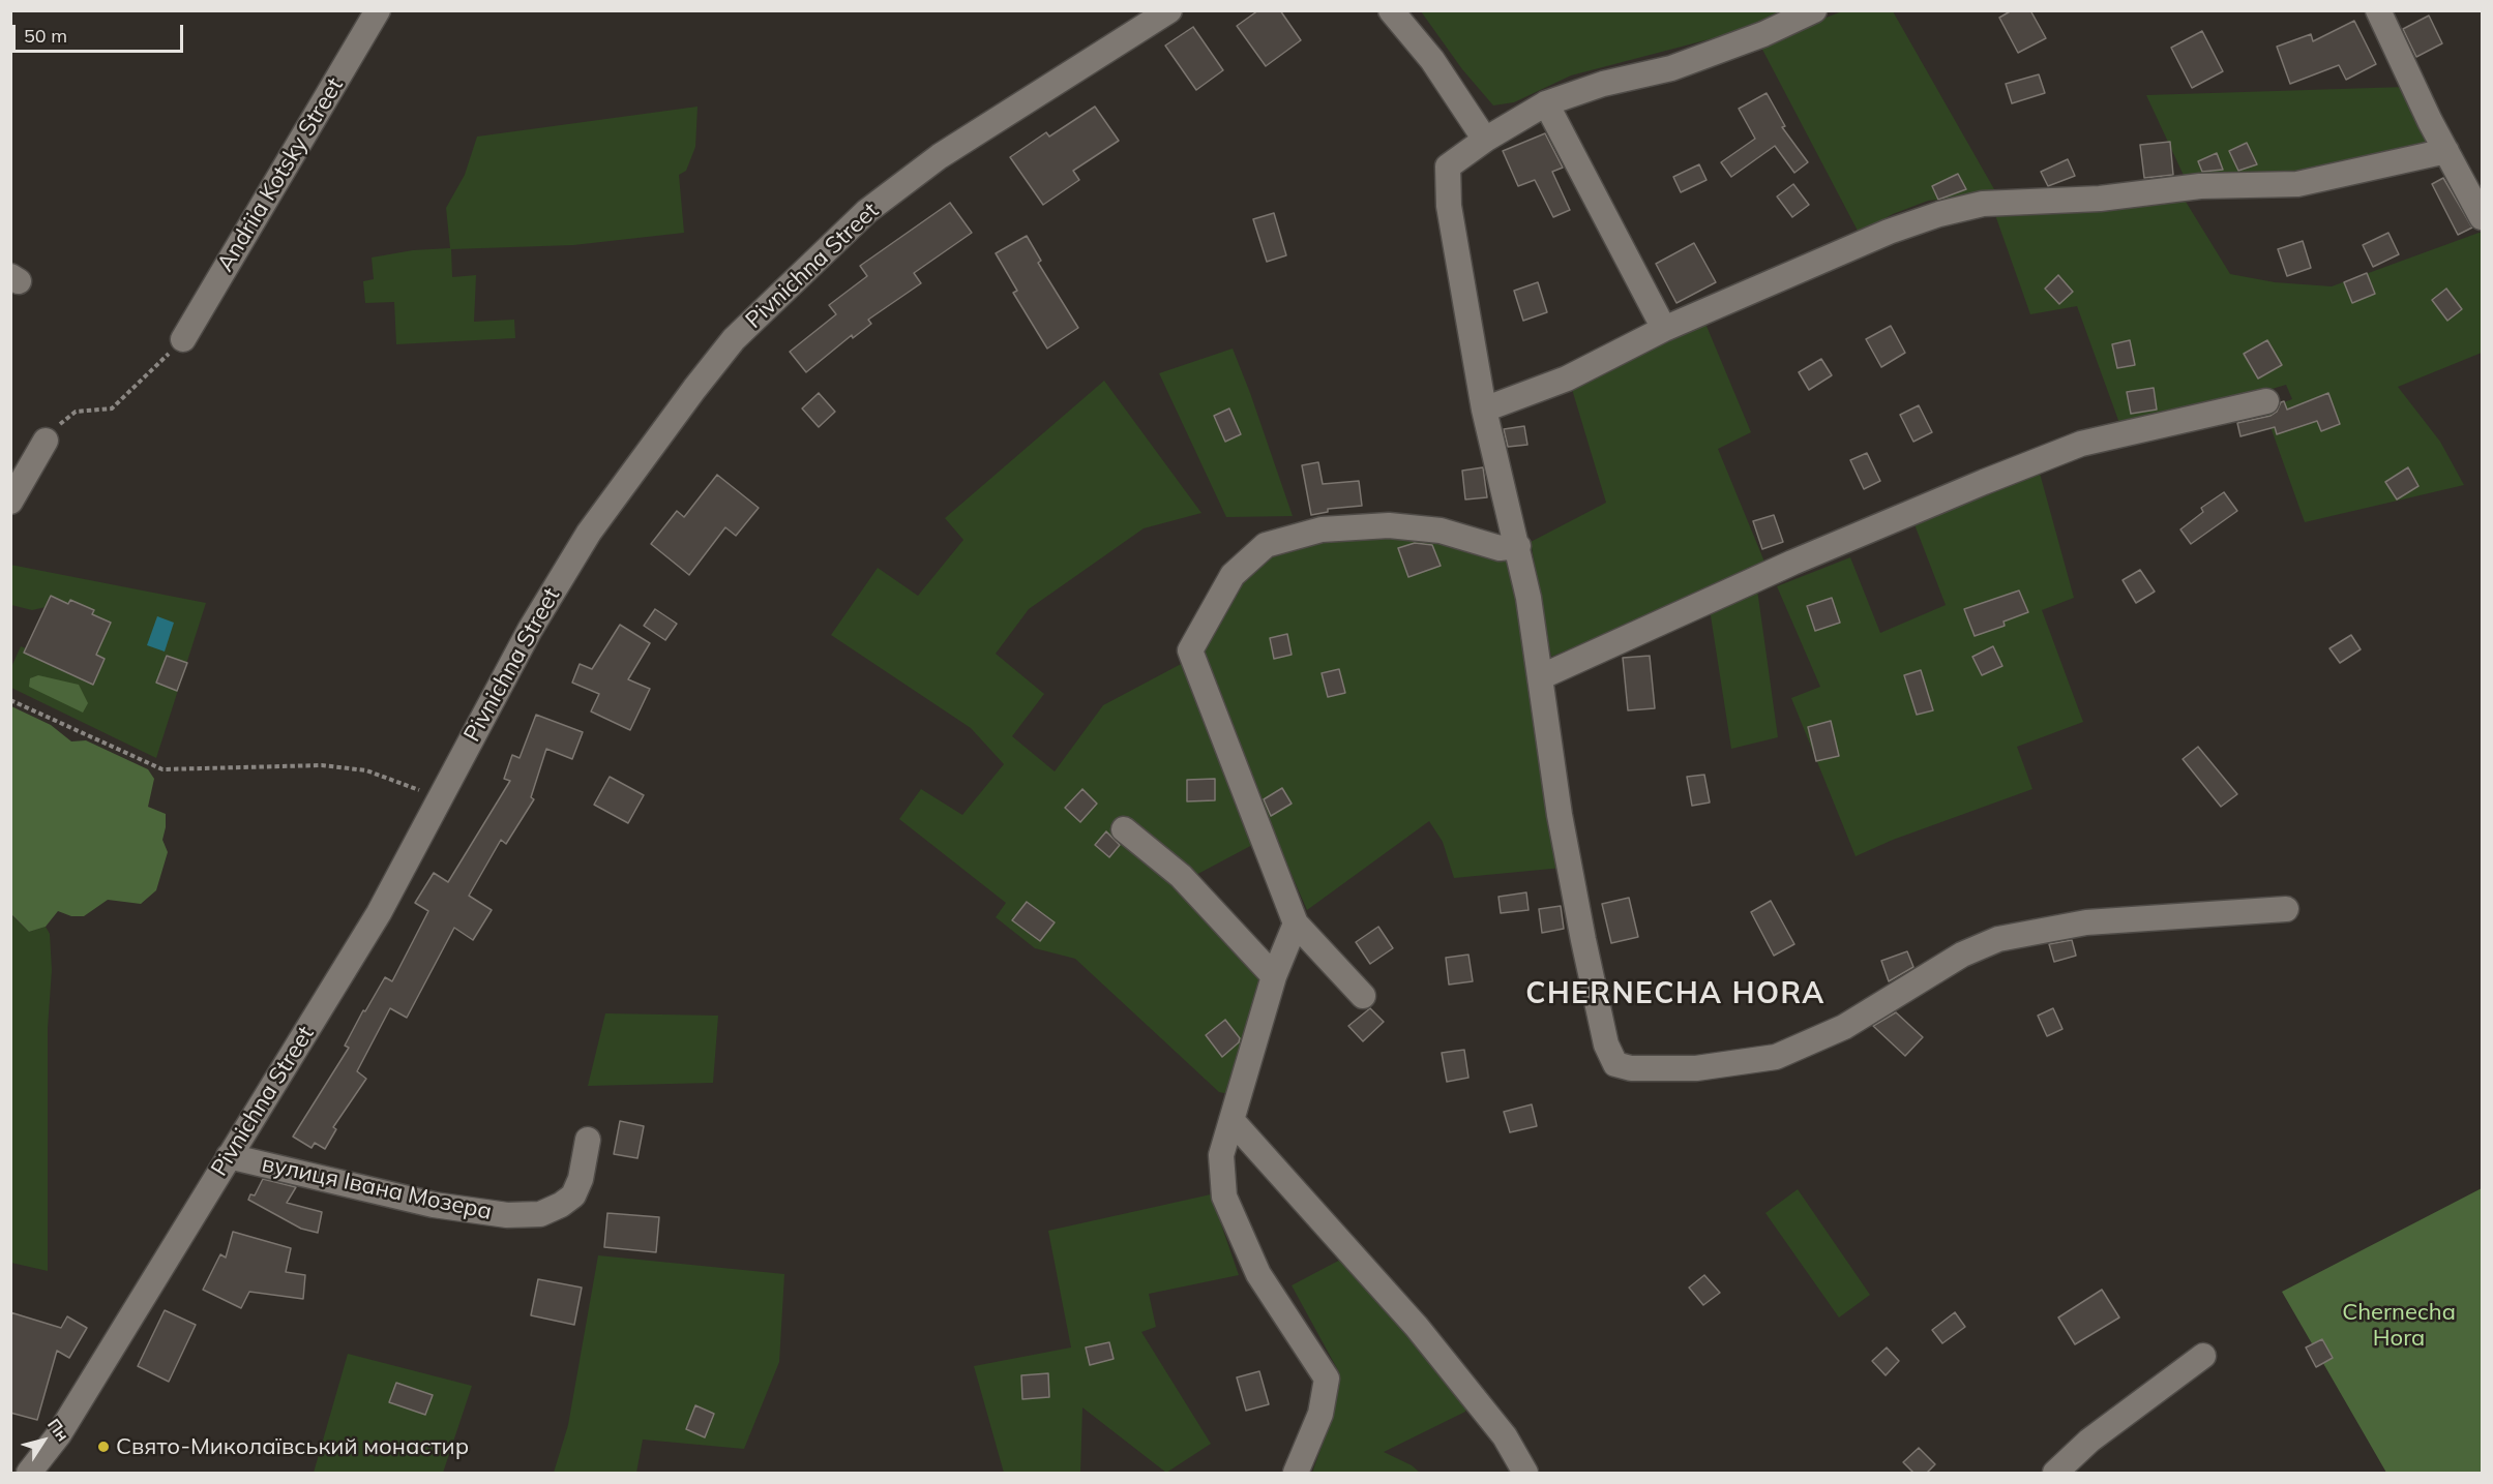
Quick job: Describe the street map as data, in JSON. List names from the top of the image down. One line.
{"streets":{"street":["Andriia Kotsky Street","Pivnichna Street","вулиця Івана Мозера"]},"crossings":[["Pivnichna Street","вулиця Івана Мозера"]],"districts":["CHERNECHA HORA"],"parks":["Chernecha Hora"],"places":["Свято-Миколаївський монастир"],"scale_bar":"50 m","north":"top right"}
